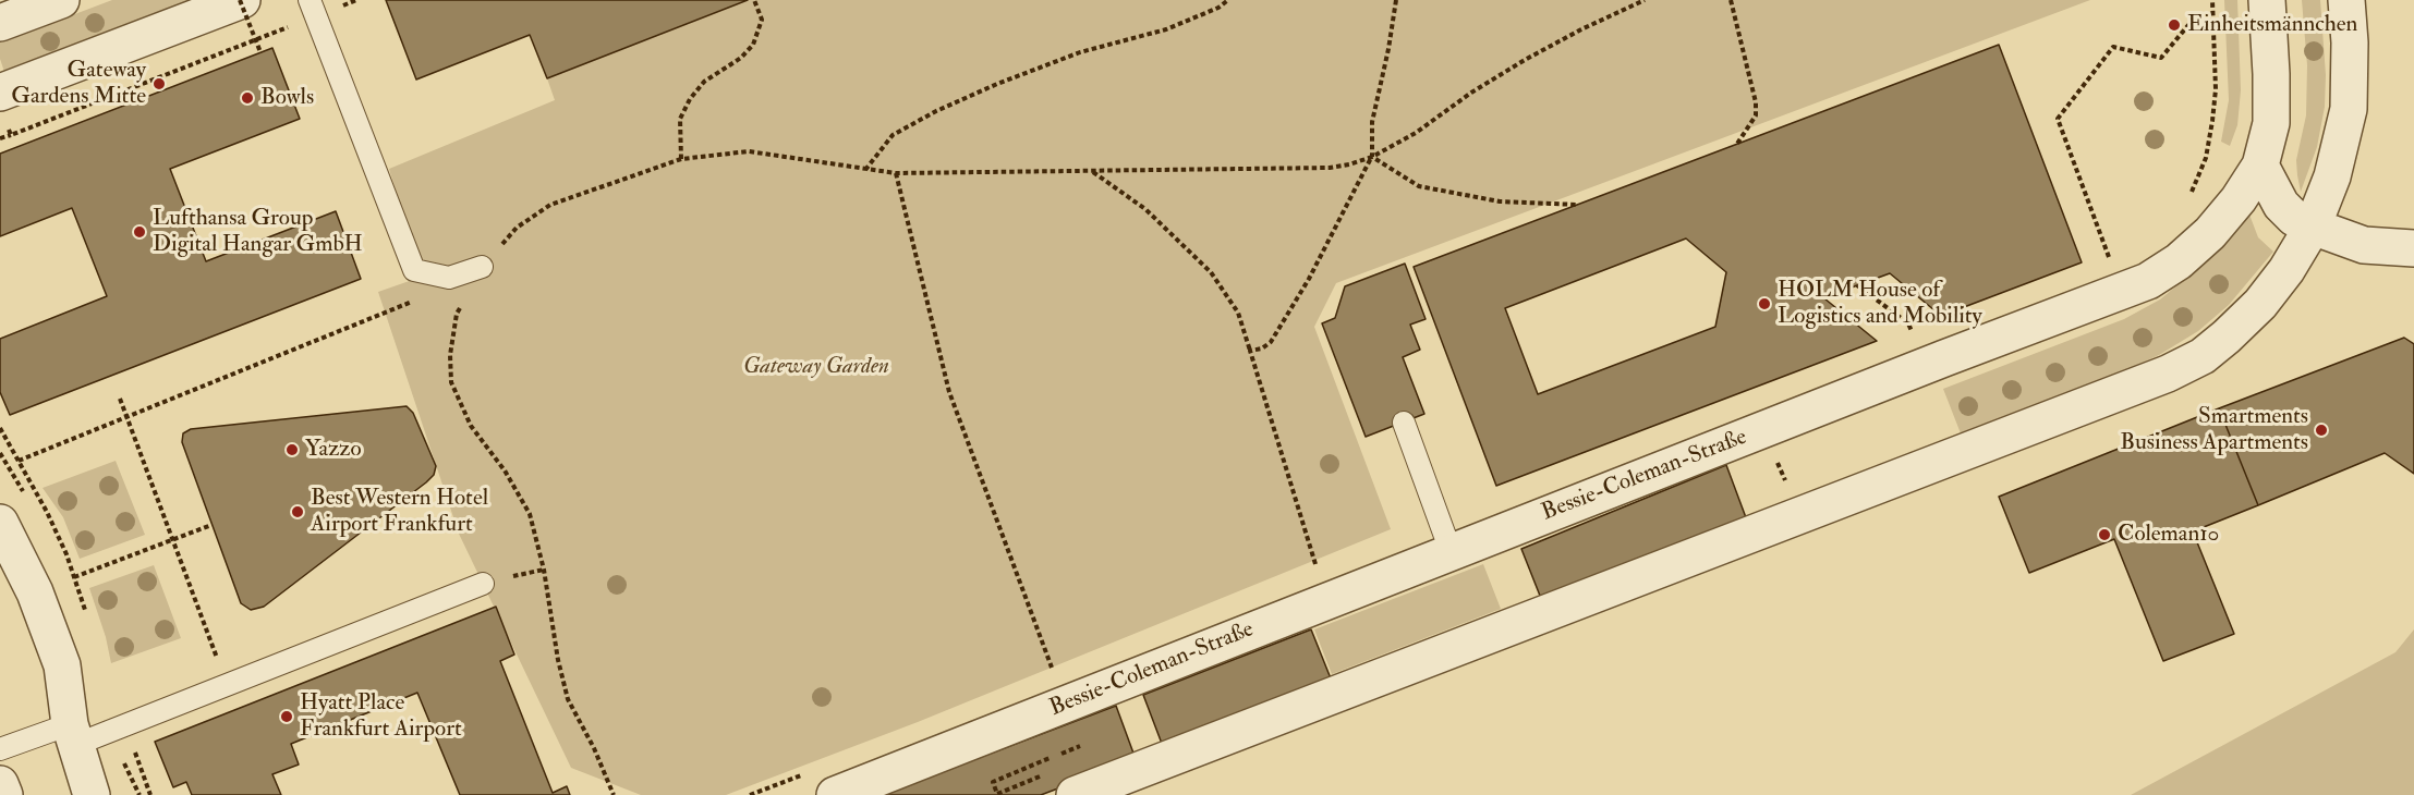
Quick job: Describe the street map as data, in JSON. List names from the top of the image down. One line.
{"streets":{"street":["Bessie-Coleman-Straße"]},"parks":["Gateway Garden"],"places":["Einheitsmännchen","Gateway Gardens Mitte","Bowls","Lufthansa Group Digital Hangar GmbH","HOLM House of Logistics and Mobility","Smartments Business Apartments","Yazzo","Best Western Hotel Airport Frankfurt","Coleman10","Hyatt Place Frankfurt Airport"]}
